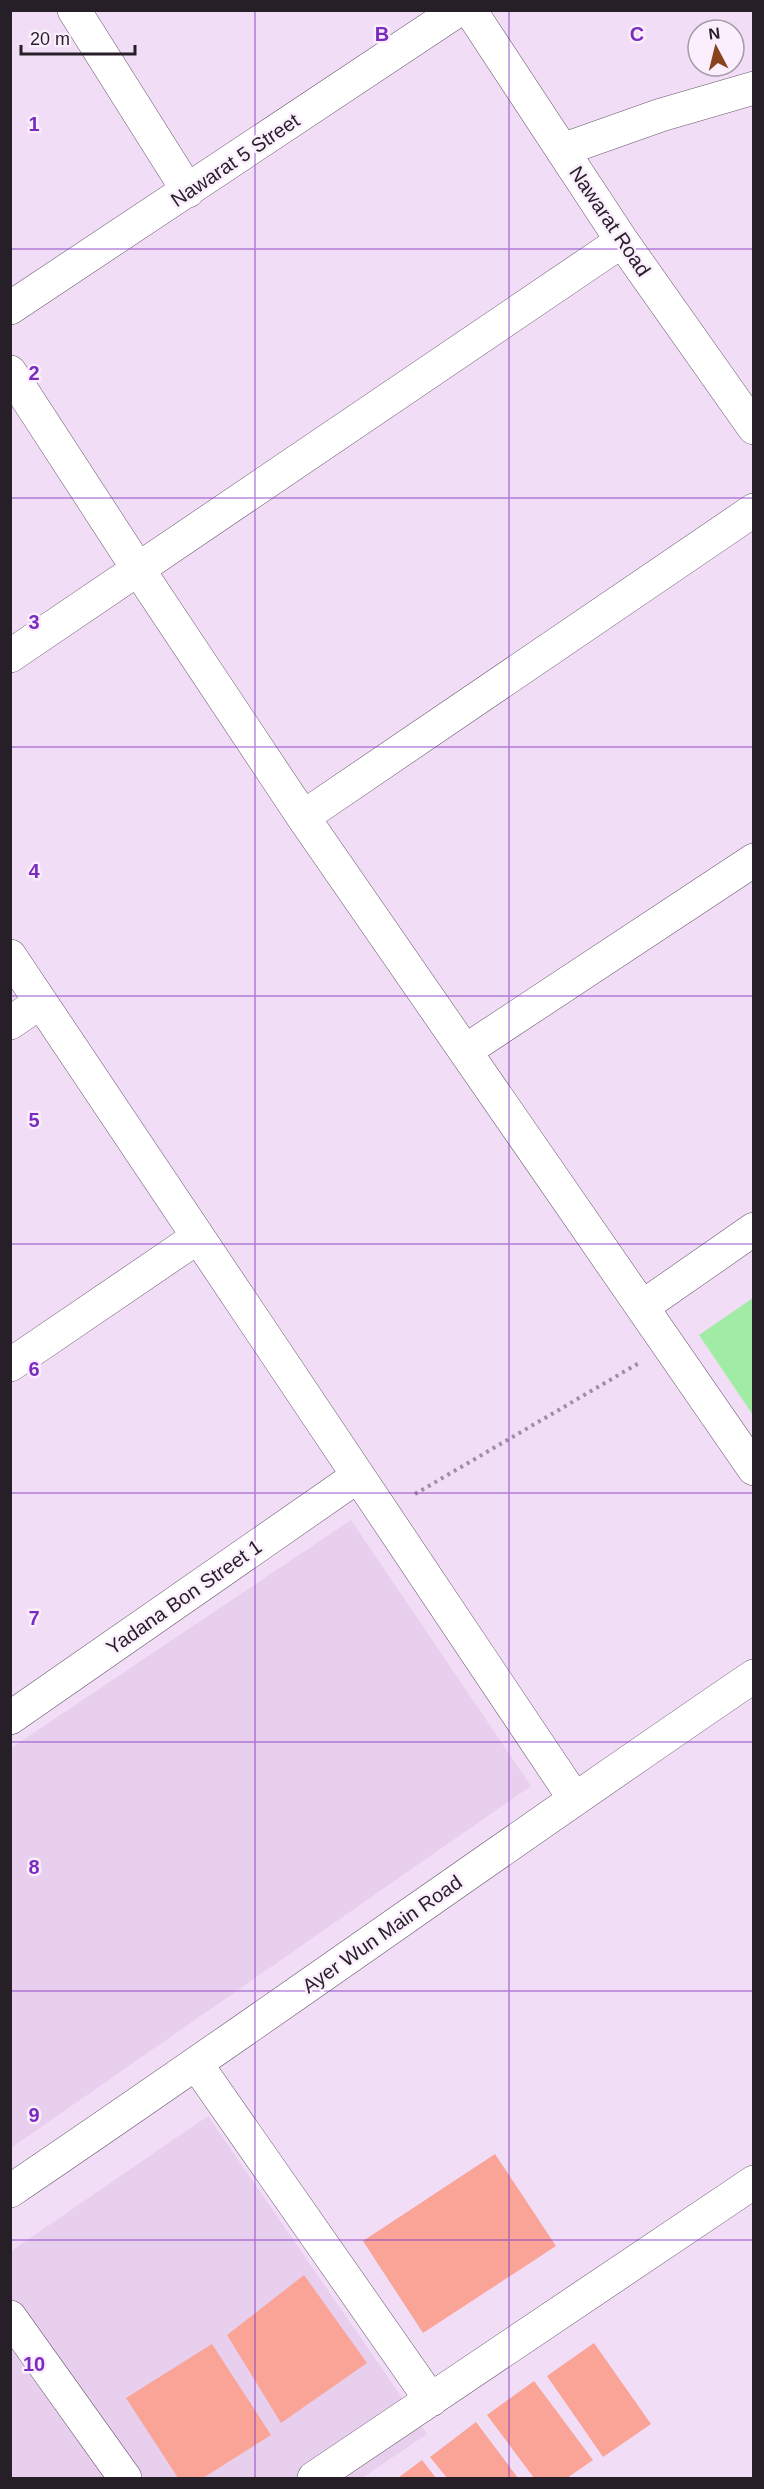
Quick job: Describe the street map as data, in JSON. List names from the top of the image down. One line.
{"streets":{"street":["Nawarat 5 Street","Nawarat Road","Yadana Bon Street 1","Ayer Wun Main Road"]},"scale_bar":"20 m","north":"top","grid":{"columns":["B","C"],"rows":["1","2","3","4","5","6","7","8","9","10"]}}
